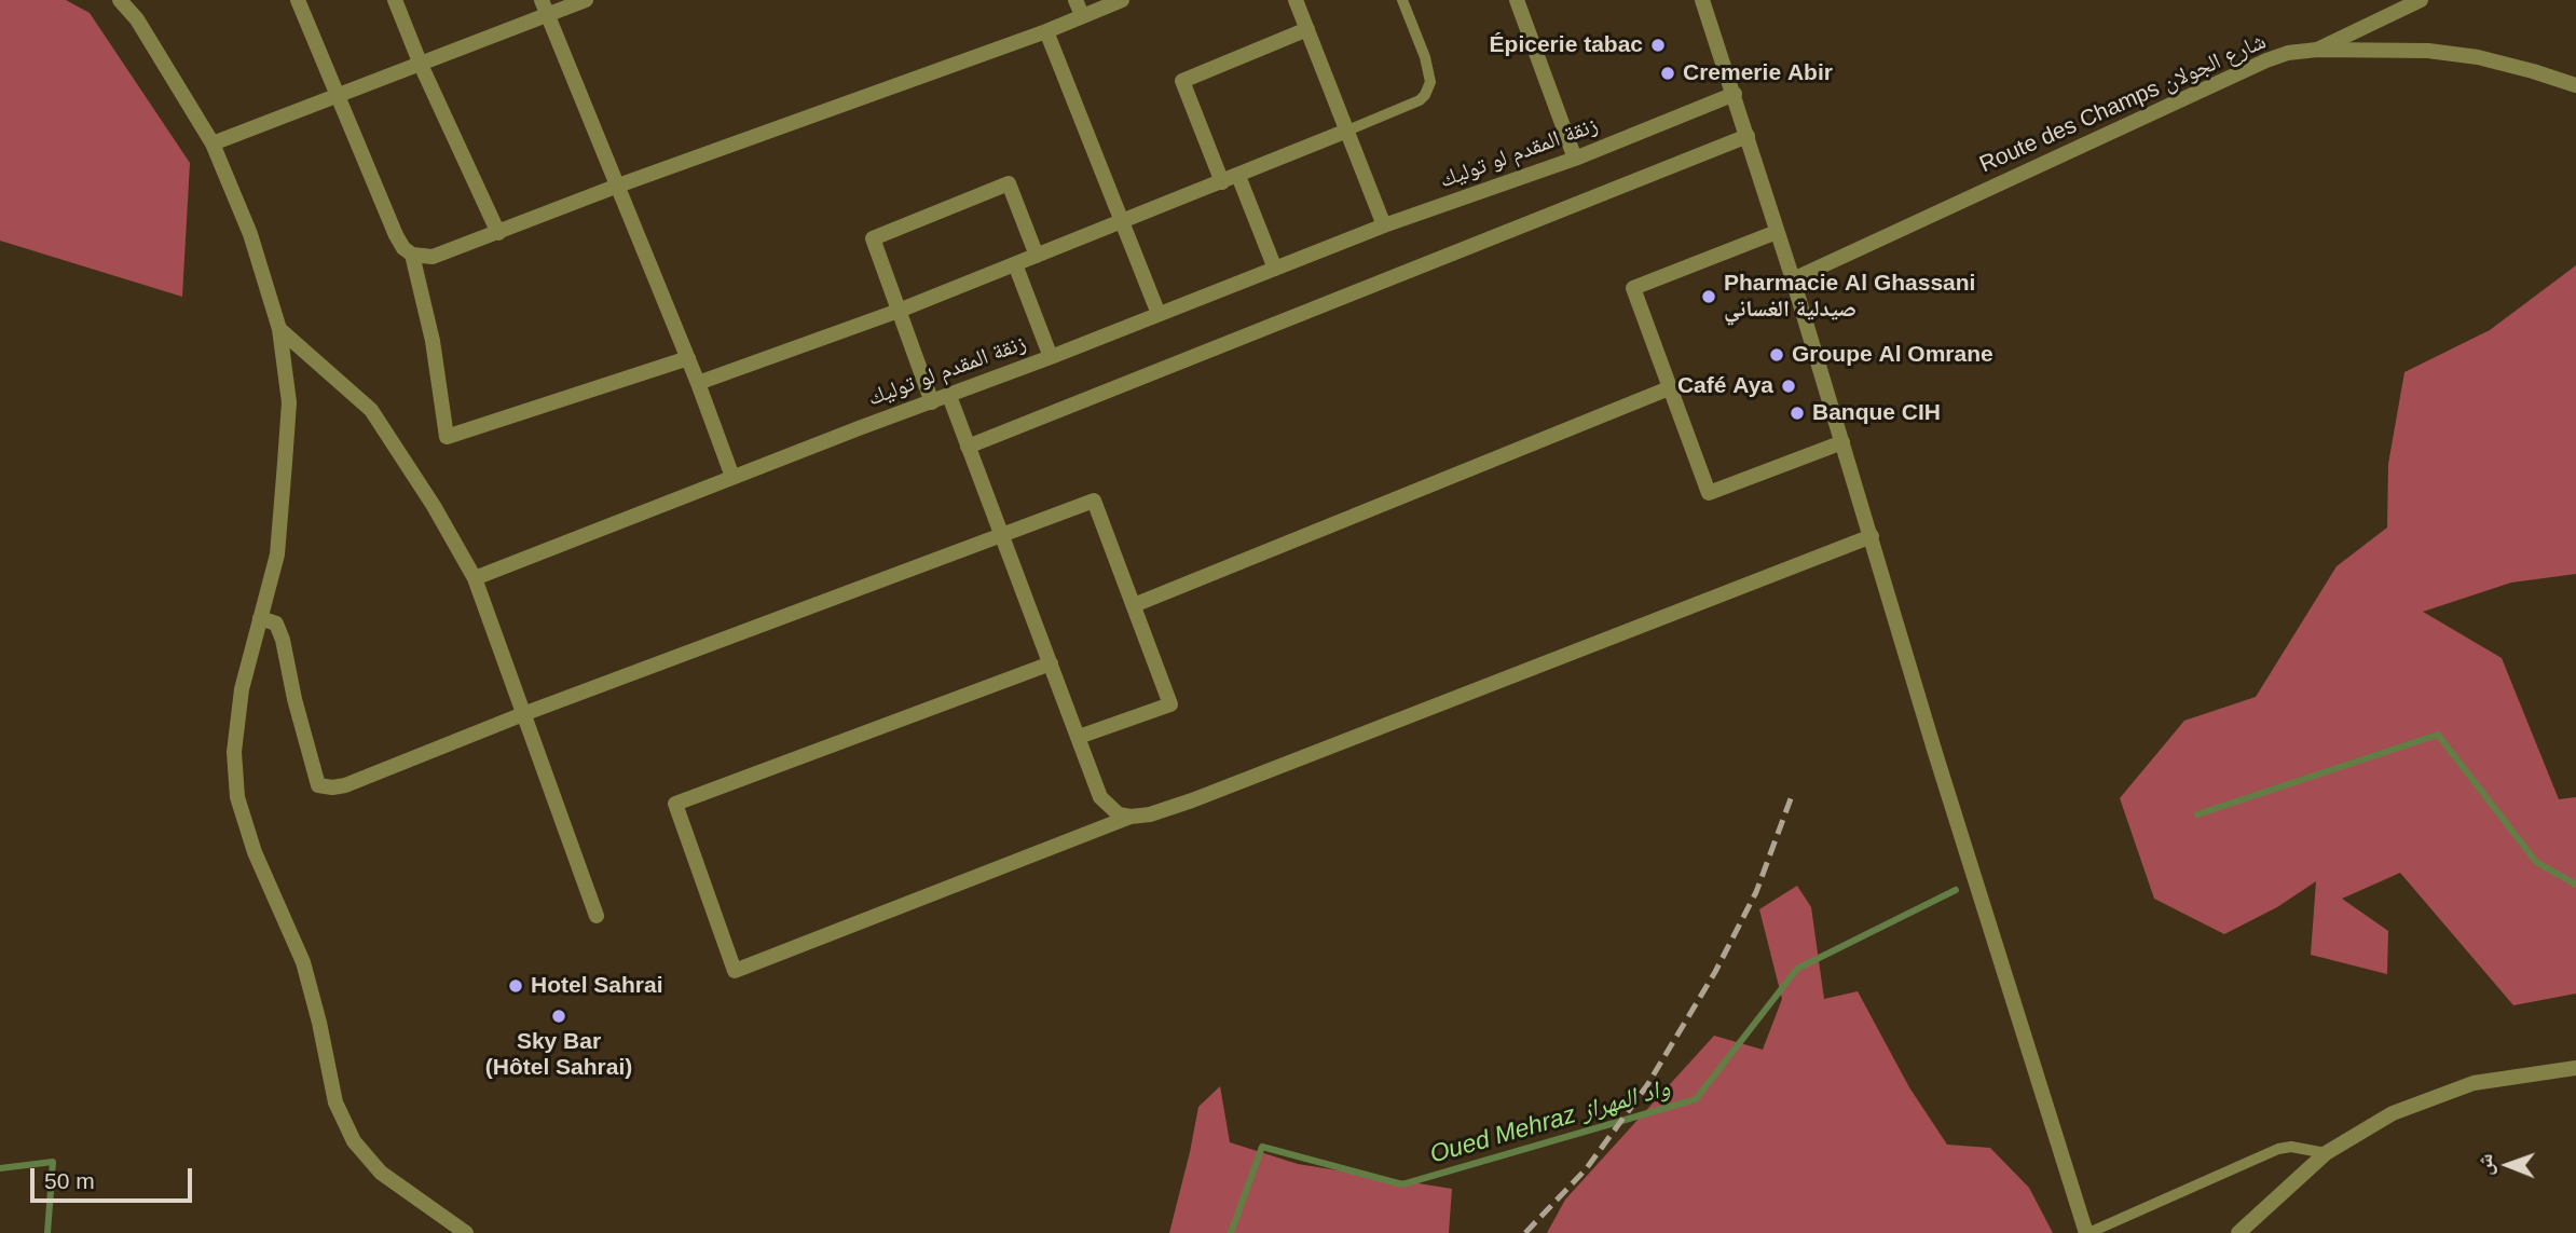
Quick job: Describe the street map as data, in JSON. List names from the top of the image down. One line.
{"streets":{"street":["Route des Champs شارع الجولان","زنقة المقدم لو توليك"]},"water":["Oued Mehraz واد المهراز"],"places":["Épicerie tabac","Cremerie Abir","Pharmacie Al Ghassani صيدلية الغساني","Groupe Al Omrane","Café Aya","Banque CIH","Hotel Sahrai","Sky Bar (Hôtel Sahrai)"],"scale_bar":"50 m","north":"left"}
